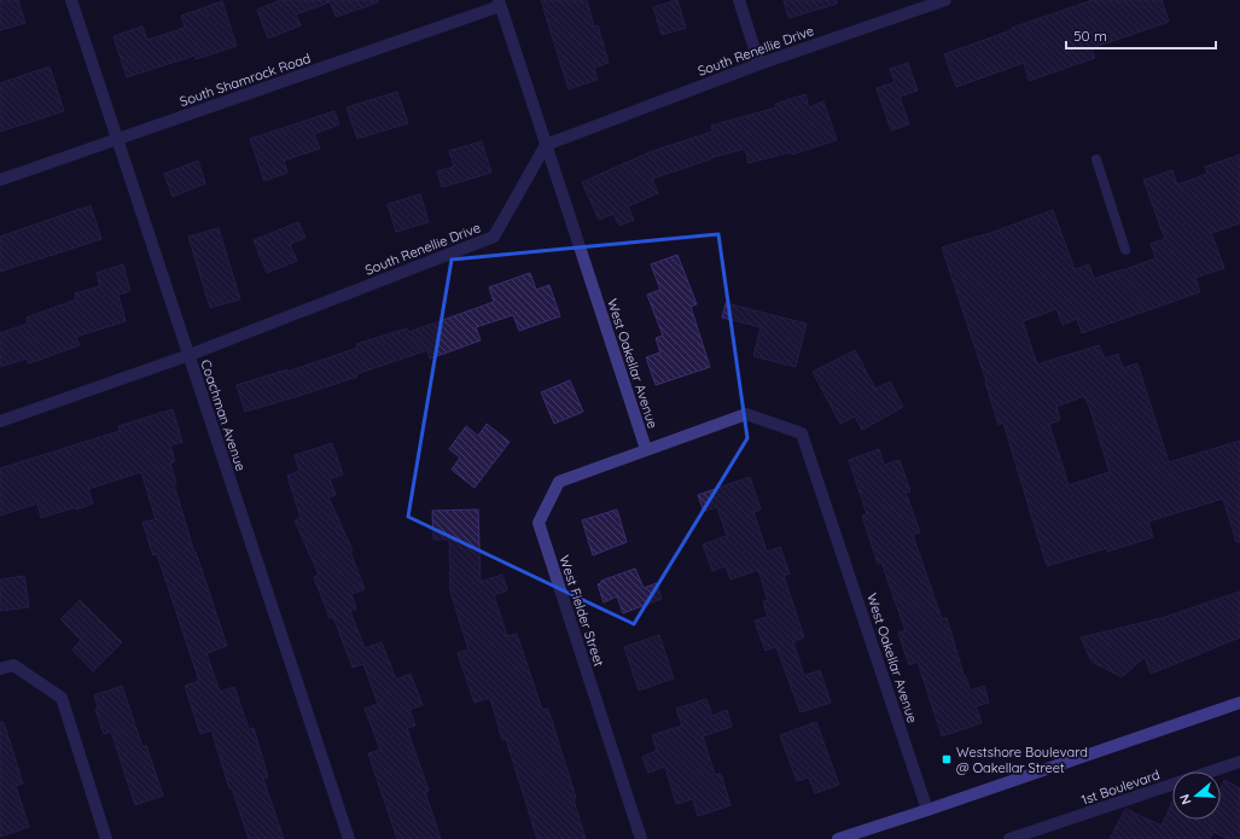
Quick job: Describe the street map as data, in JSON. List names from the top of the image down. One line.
{"streets":{"street":["South Renellie Drive","South Shamrock Road","West Oakellar Avenue","Coachman Avenue","West Fielder Street","1st Boulevard"]},"crossings":[["South Renellie Drive","West Oakellar Avenue"],["South Renellie Drive","Coachman Avenue"],["South Shamrock Road","West Oakellar Avenue"],["South Shamrock Road","Coachman Avenue"],["West Oakellar Avenue","West Fielder Street"]],"places":{"transit":["Westshore Boulevard @ Oakellar Street"]},"scale_bar":"50 m","north":"left"}
